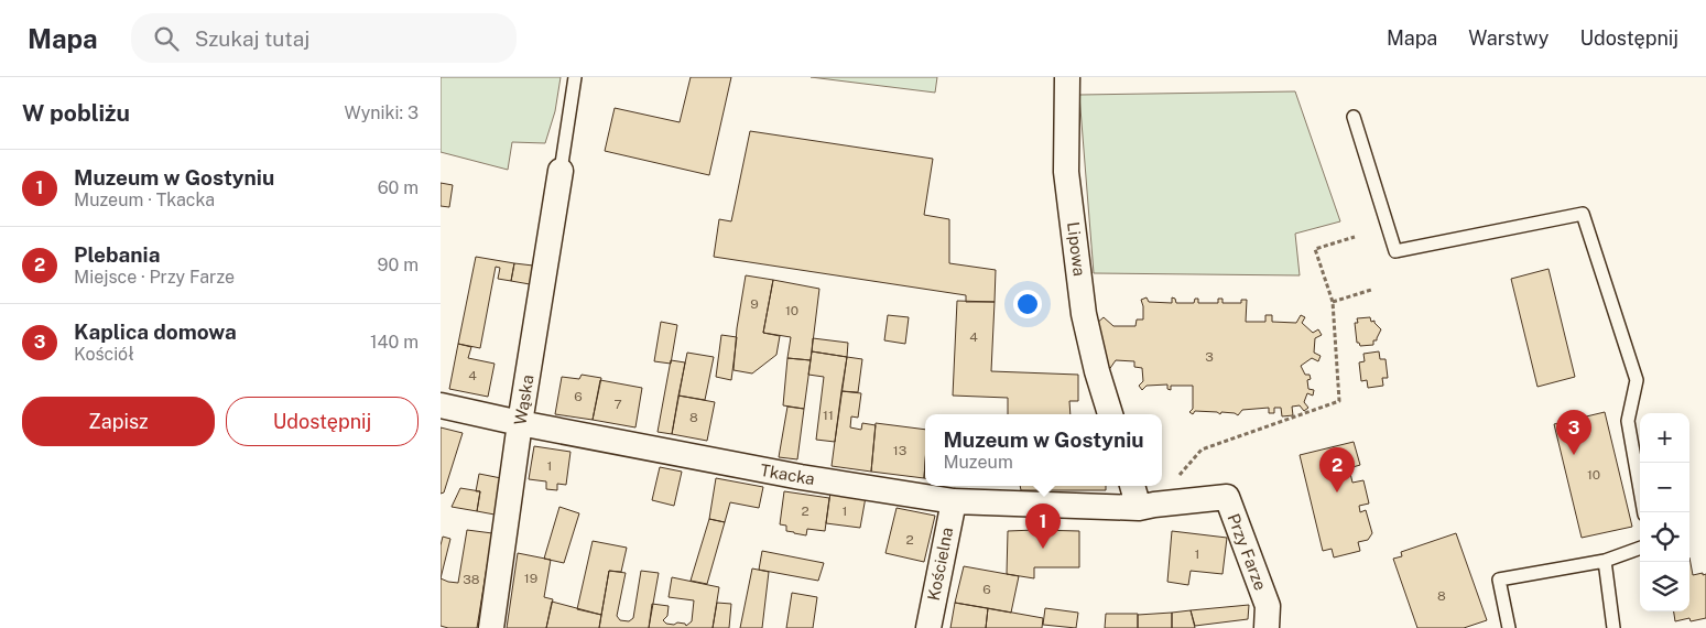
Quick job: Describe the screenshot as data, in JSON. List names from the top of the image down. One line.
{"streets":{"street":["Lipowa","Wąska","Tkacka","Przy Farze","Kościelna"]},"crossings":[["Wąska","Tkacka"],["Tkacka","Przy Farze"],["Tkacka","Kościelna"]],"house_numbers":["9","10","4","3","4","6","7","11","8","13","1","10","2","1","2","1","19","38","6","8"],"page":{"header":"Mapa","search":"Szukaj tutaj","nav":["Mapa","Warstwy","Udostępnij"],"heading":["W pobliżu","Wyniki: 3"],"list":[{"mark":"1","name":"Muzeum w Gostyniu","note":"Muzeum · Tkacka","value":"60 m"},{"mark":"2","name":"Plebania","note":"Miejsce · Przy Farze","value":"90 m"},{"mark":"3","name":"Kaplica domowa","note":"Kościół","value":"140 m"}],"buttons":["Zapisz","Udostępnij"],"pins":["3","2","1"],"map_buttons":["+","−"],"popup":["Muzeum w Gostyniu","Muzeum"]}}
